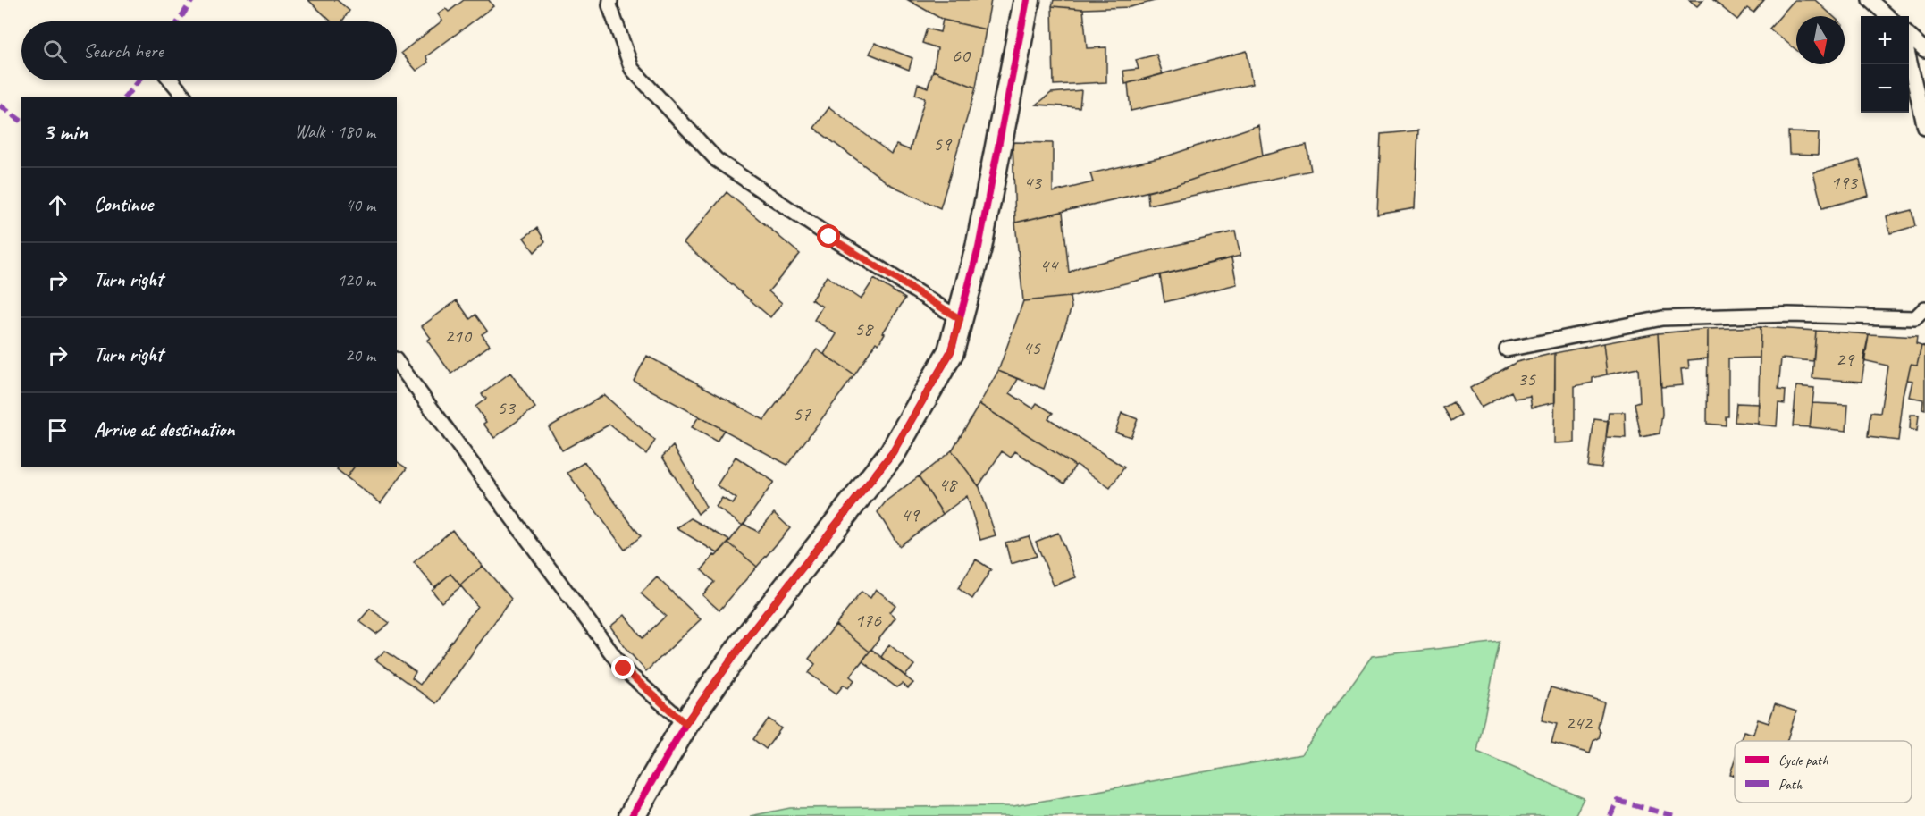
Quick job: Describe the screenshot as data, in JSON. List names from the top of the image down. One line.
{"house_numbers":["60","59","43","193","44","58","210","45","29","35","53","57","48","49","176","242"],"legend":["Cycle path","Path"],"north":"bottom","page":{"map_buttons":["+","−"],"search":"Search here","heading":["3 min","Walk · 180 m"],"list":[["Continue","40 m"],["Turn right","120 m"],["Turn right","20 m"],"Arrive at destination"]}}
